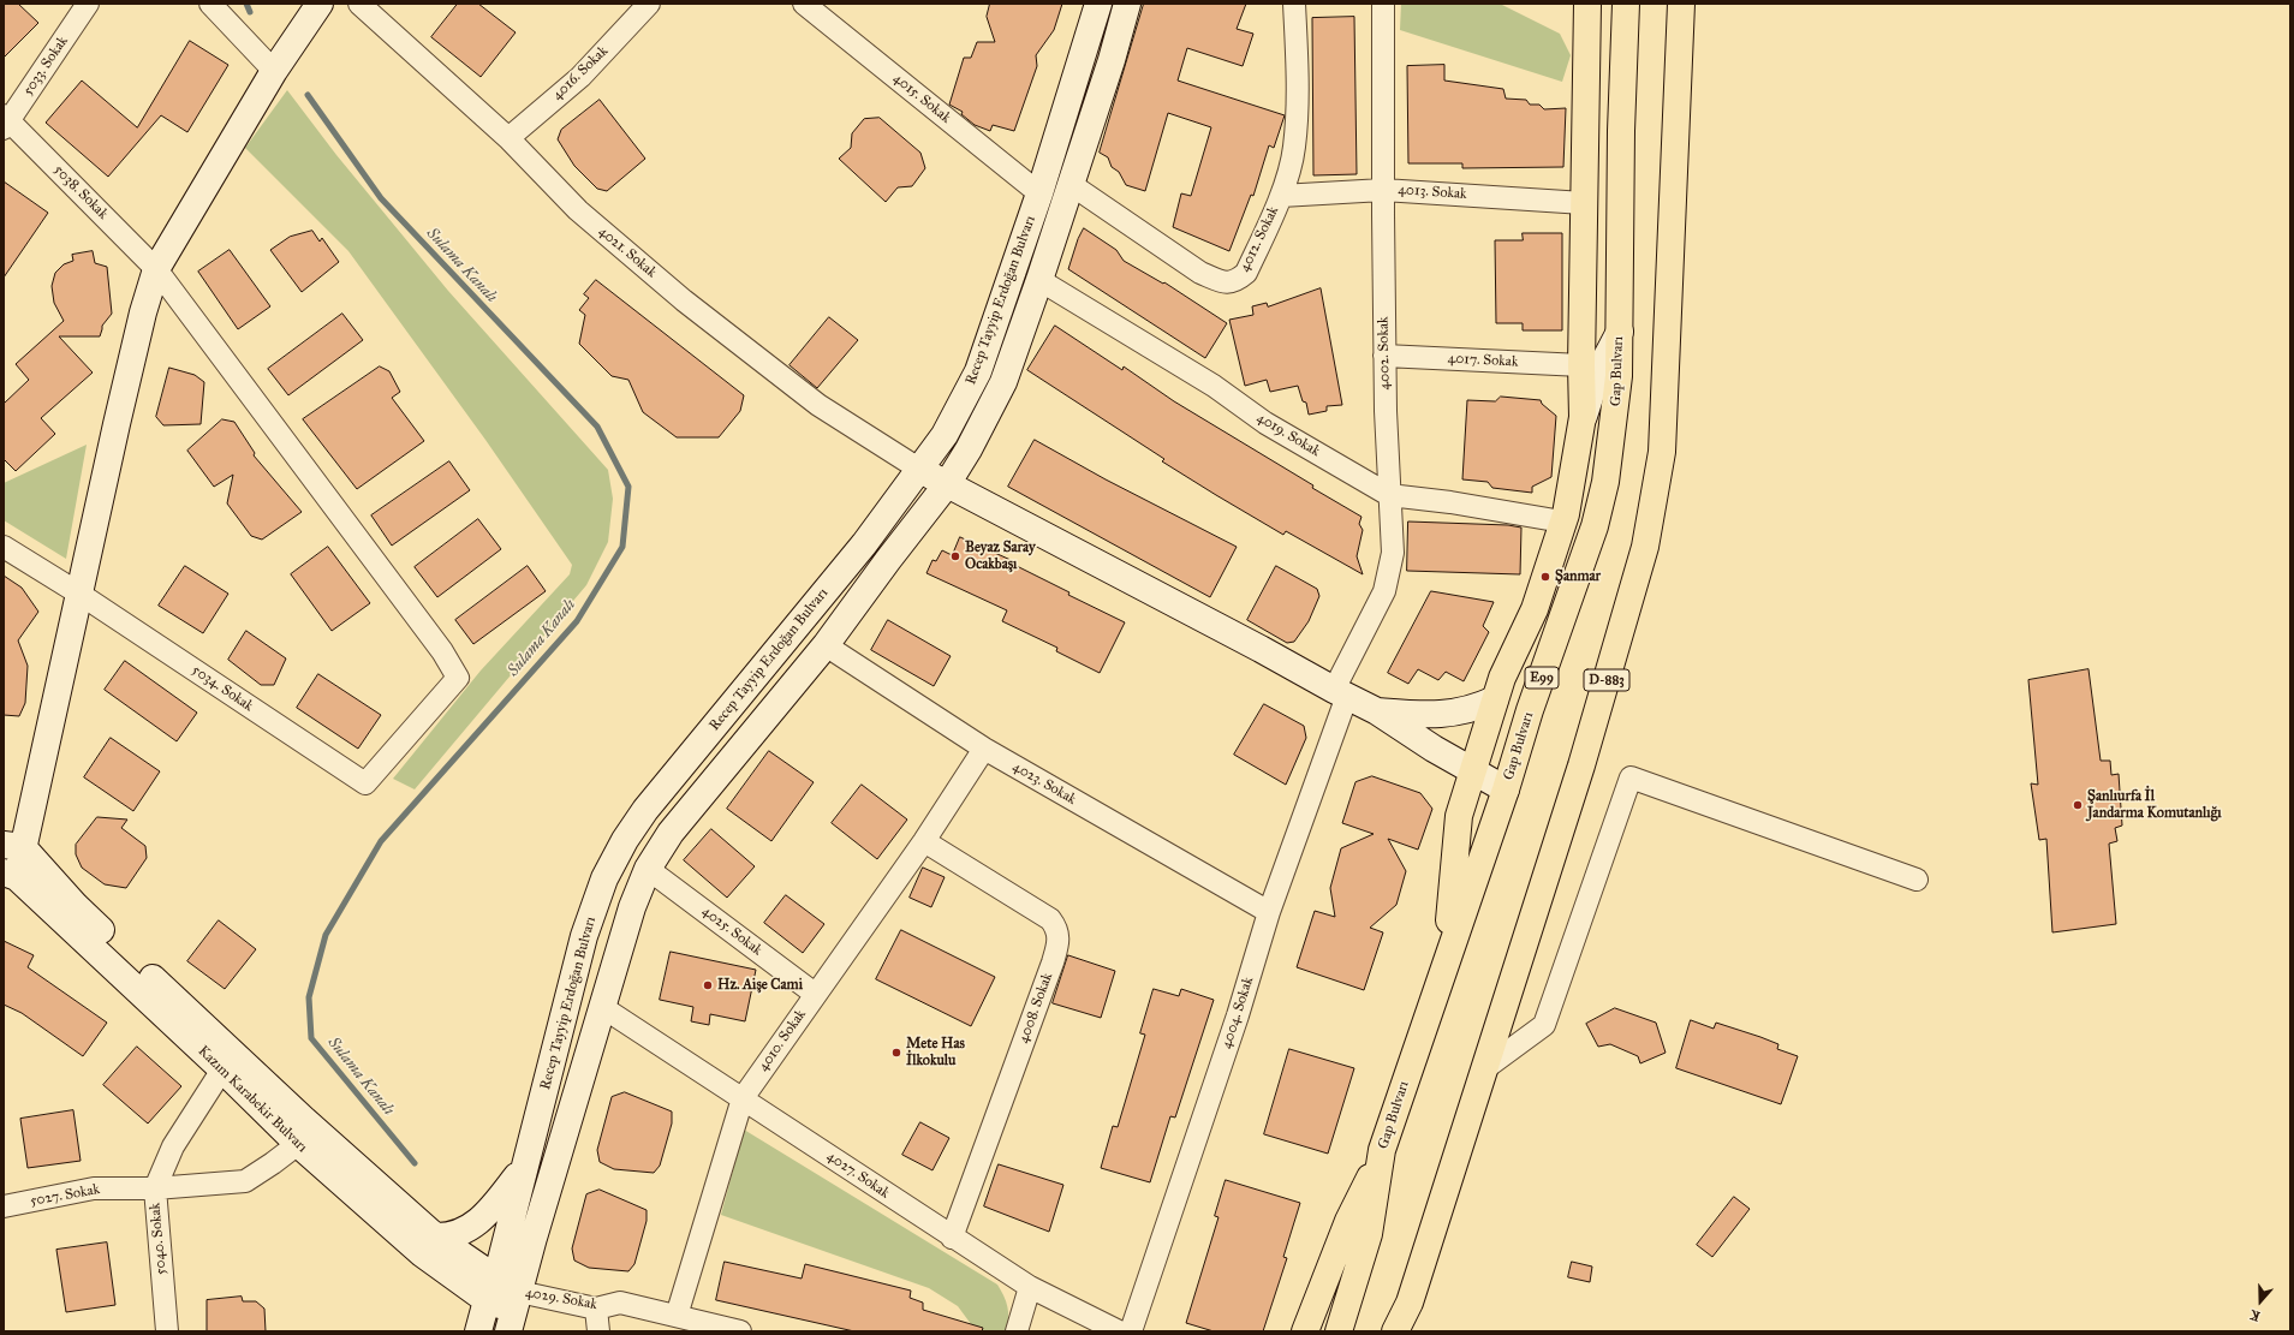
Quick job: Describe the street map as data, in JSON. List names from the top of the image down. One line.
{"streets":{"highway":["Gap Bulvarı","E99","D-883"],"main road":["Recep Tayyip Erdoğan Bulvarı","Kazım Karabekir Bulvarı"],"street":["5033. Sokak","4016. Sokak","4015. Sokak","5038. Sokak","4013. Sokak","4012. Sokak","4021. Sokak","4002. Sokak","4017. Sokak","4019. Sokak","5034. Sokak","4023. Sokak","4025. Sokak","4008. Sokak","4004. Sokak","4010. Sokak","4027. Sokak","5027. Sokak","5040. Sokak","4029. Sokak"]},"crossings":[["5033. Sokak","5038. Sokak"],["4016. Sokak","4021. Sokak"],["4015. Sokak","Recep Tayyip Erdoğan Bulvarı"],["5038. Sokak","5034. Sokak"],["4013. Sokak","4012. Sokak"],["4013. Sokak","4002. Sokak"],["4012. Sokak","Recep Tayyip Erdoğan Bulvarı"],["4021. Sokak","Recep Tayyip Erdoğan Bulvarı"],["Recep Tayyip Erdoğan Bulvarı","4019. Sokak"],["Recep Tayyip Erdoğan Bulvarı","4023. Sokak"],["Recep Tayyip Erdoğan Bulvarı","4025. Sokak"],["Recep Tayyip Erdoğan Bulvarı","Kazım Karabekir Bulvarı"],["Recep Tayyip Erdoğan Bulvarı","4027. Sokak"],["Recep Tayyip Erdoğan Bulvarı","4029. Sokak"],["4002. Sokak","4017. Sokak"],["4002. Sokak","4019. Sokak"],["4002. Sokak","4004. Sokak"],["4023. Sokak","4004. Sokak"],["4023. Sokak","4010. Sokak"],["4025. Sokak","4010. Sokak"],["4008. Sokak","4010. Sokak"],["4008. Sokak","4027. Sokak"],["4010. Sokak","4027. Sokak"],["4010. Sokak","4029. Sokak"],["Kazım Karabekir Bulvarı","5027. Sokak"],["Kazım Karabekir Bulvarı","5040. Sokak"],["Kazım Karabekir Bulvarı","4029. Sokak"],["5027. Sokak","5040. Sokak"]],"water":["Sulama Kanalı"],"places":["Beyaz Saray Ocakbaşı","Şanmar","Şanlıurfa İl Jandarma Komutanlığı","Hz. Aişe Cami","Mete Has İlkokulu"],"north":"bottom"}
